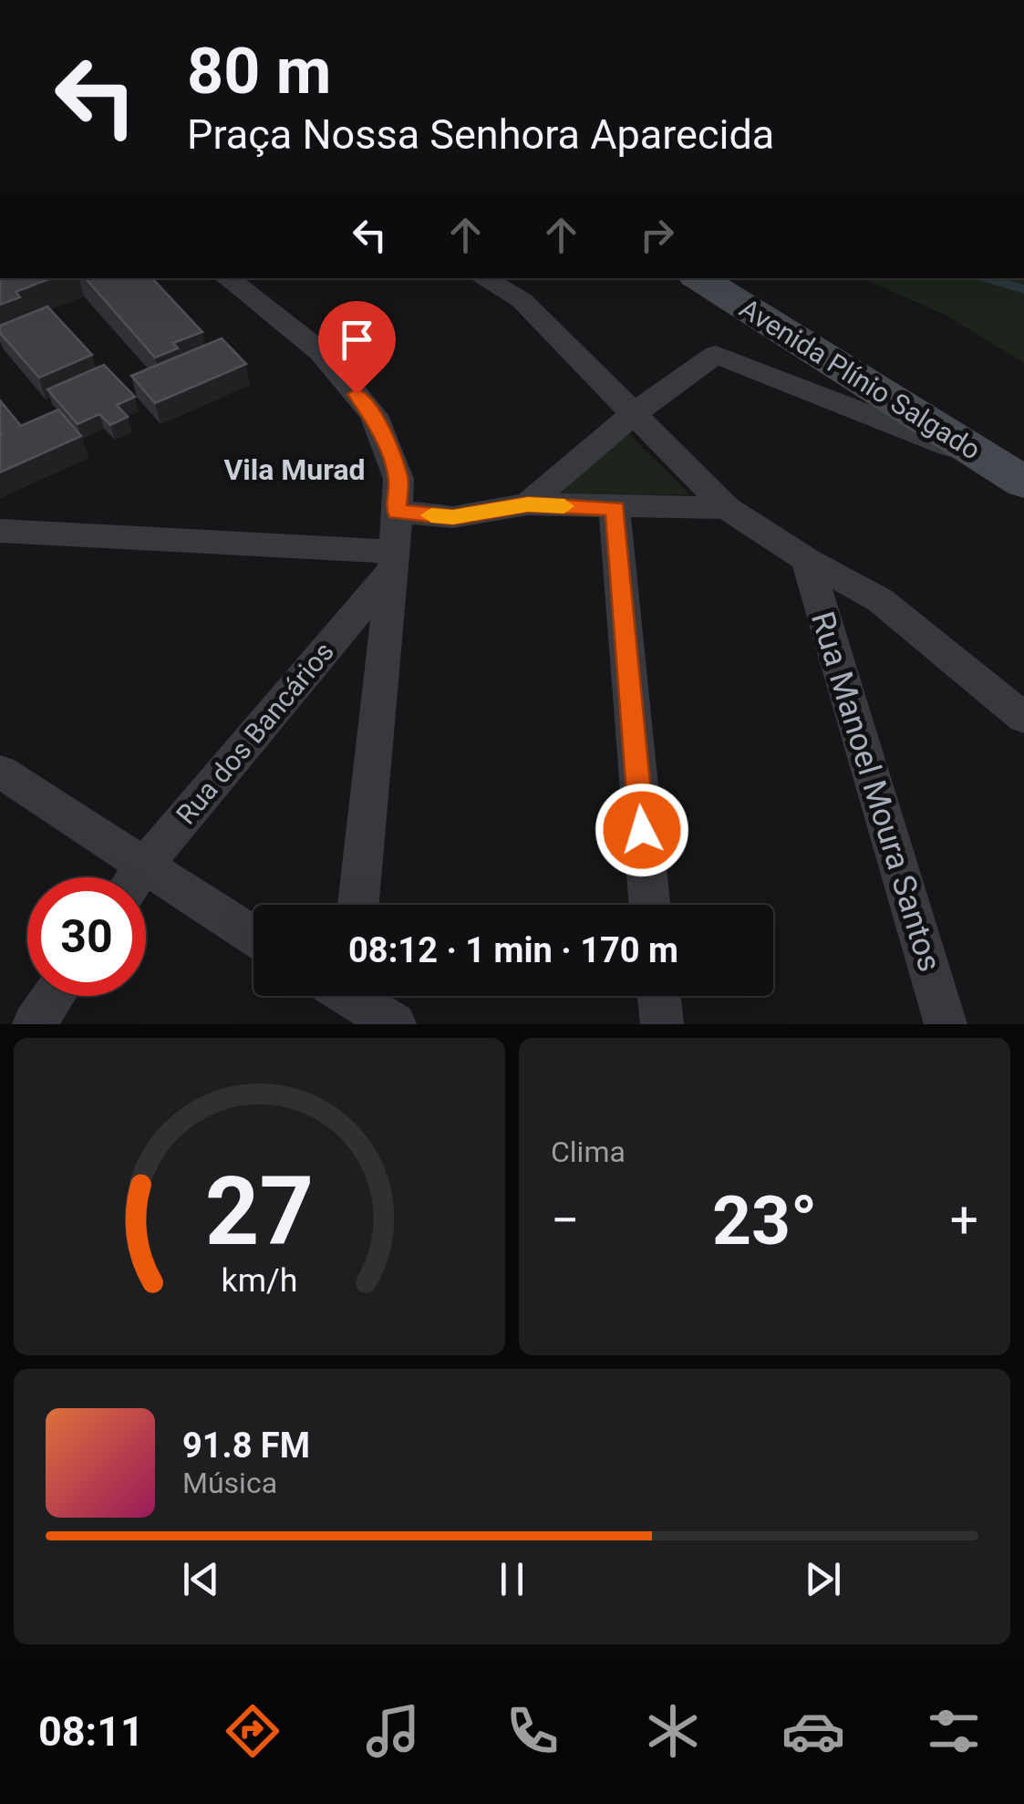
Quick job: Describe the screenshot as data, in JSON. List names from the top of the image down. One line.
{"streets":{"street":["Avenida Plínio Salgado","Rua dos Bancários","Rua Manoel Moura Santos"]},"districts":["Vila Murad"],"page":{"turn":["80 m","Praça Nossa Senhora Aparecida"],"limit":"30","trip":"08:12 · 1 min · 170 m","tile":"Clima","heat":["−","23°","+"],"song":["91.8 FM","Música"],"tabs":"08:11","gauge":["27","km/h"]}}
